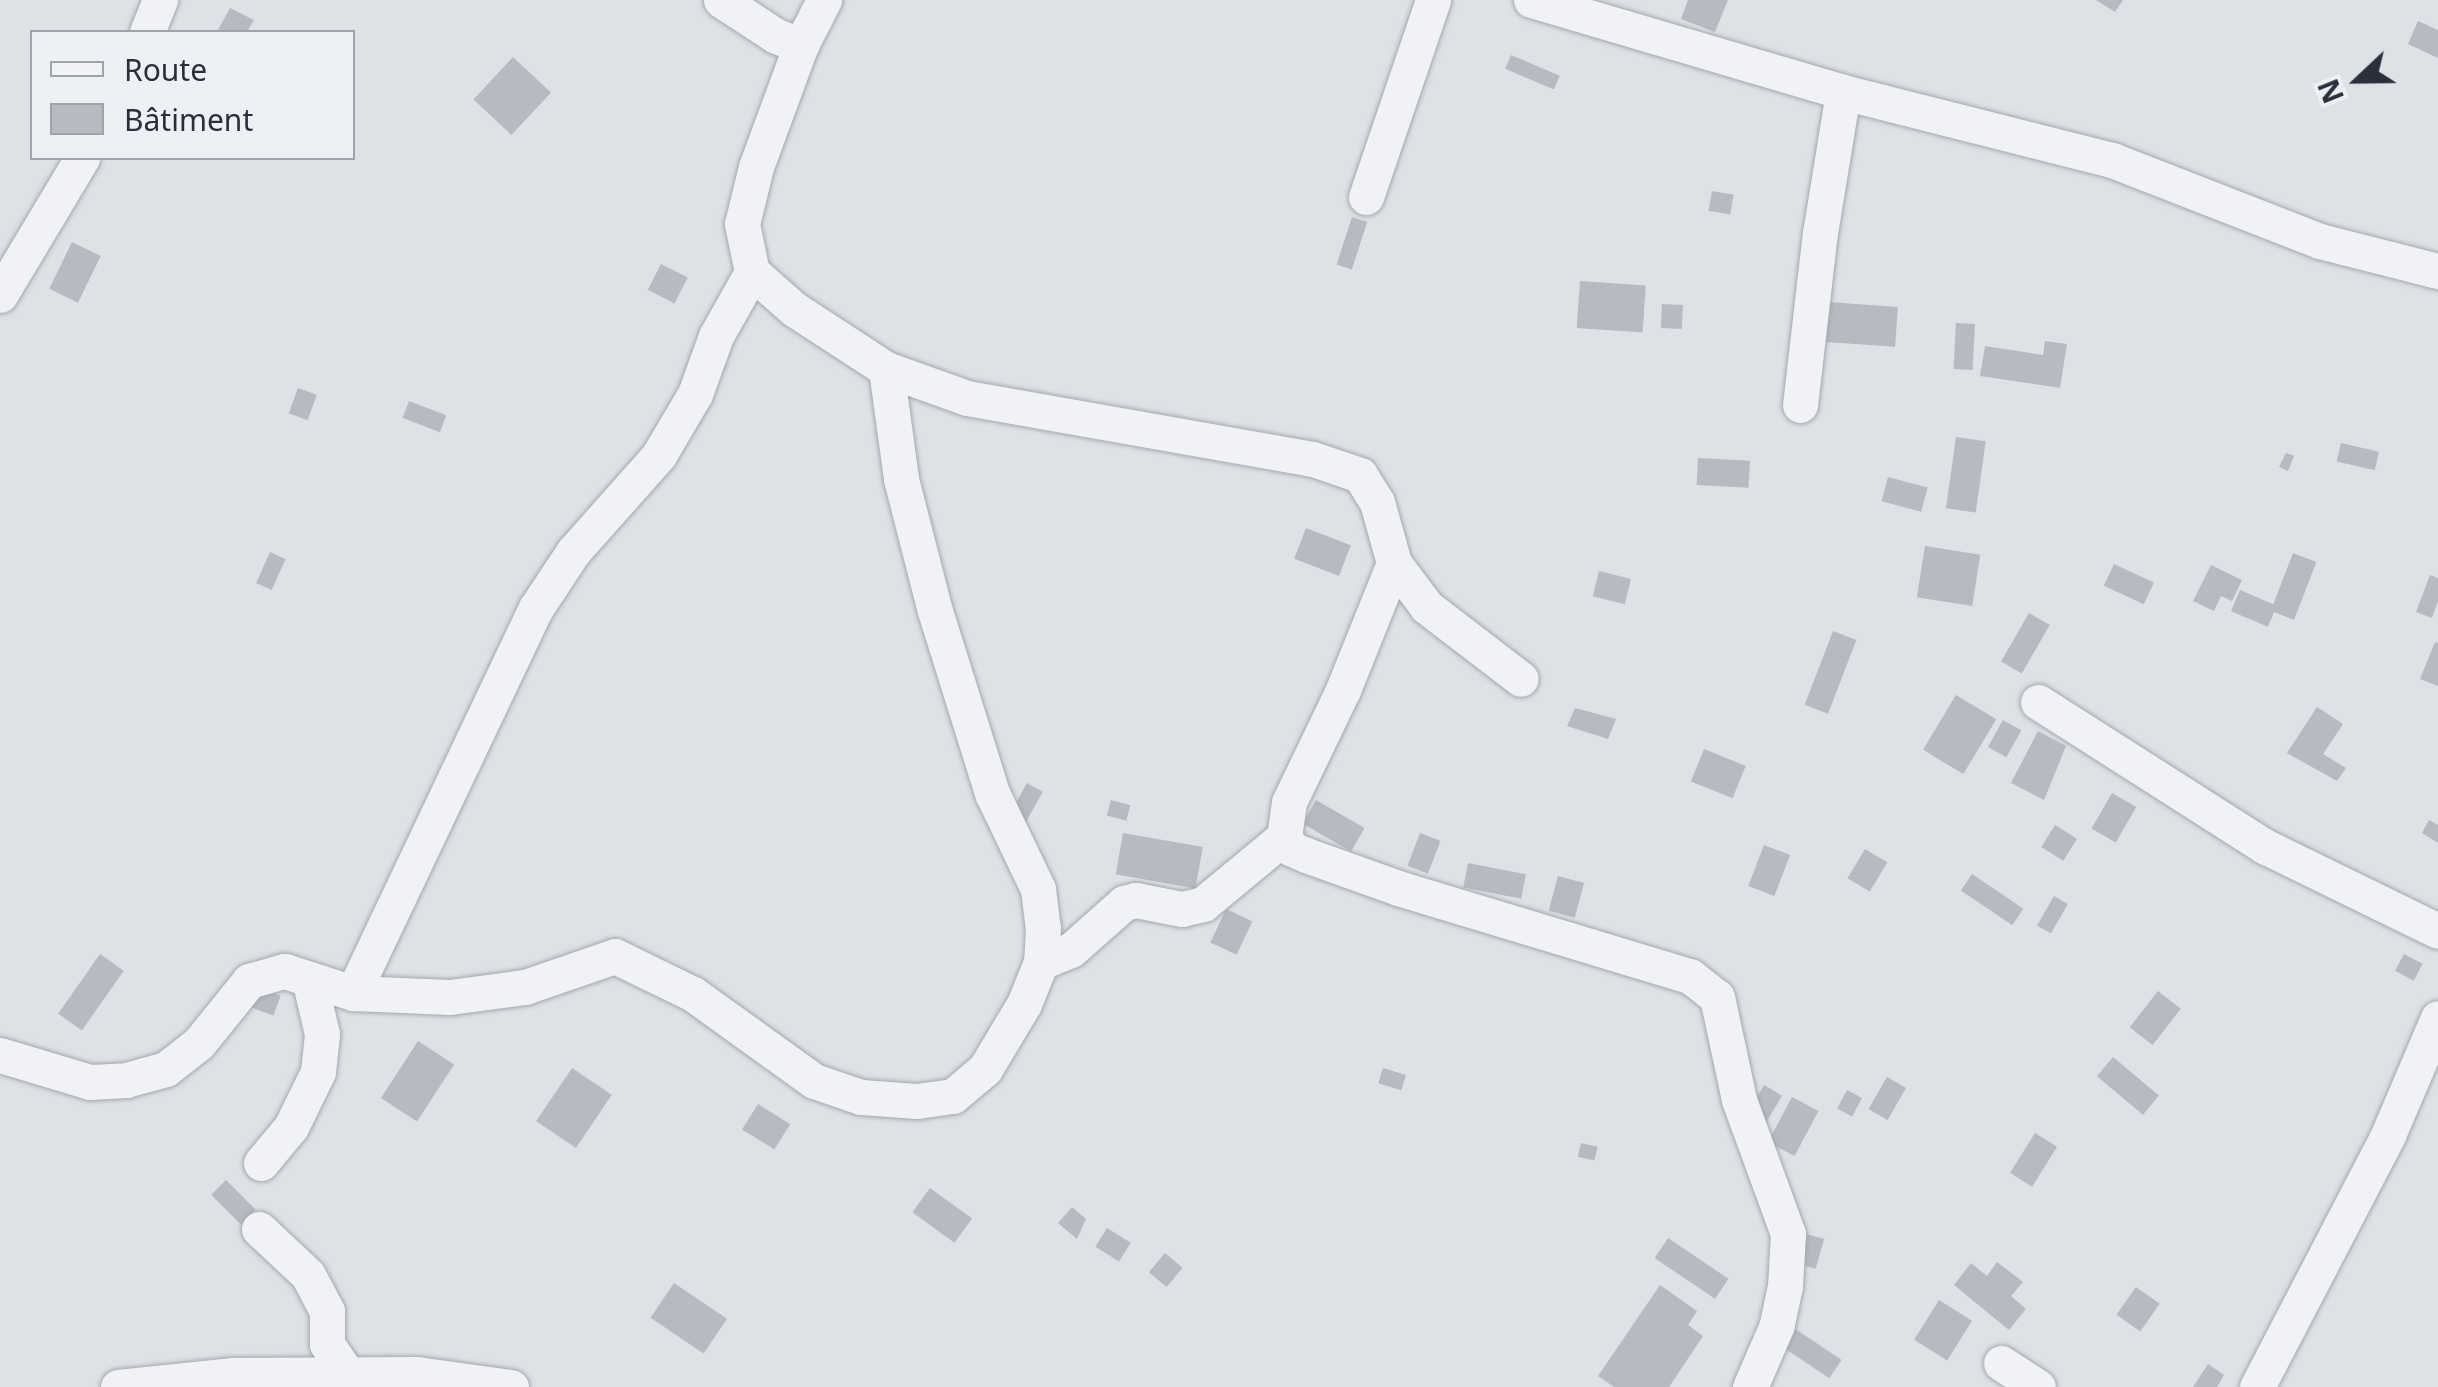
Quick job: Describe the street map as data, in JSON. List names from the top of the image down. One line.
{"legend":["Route","Bâtiment"],"north":"left"}
